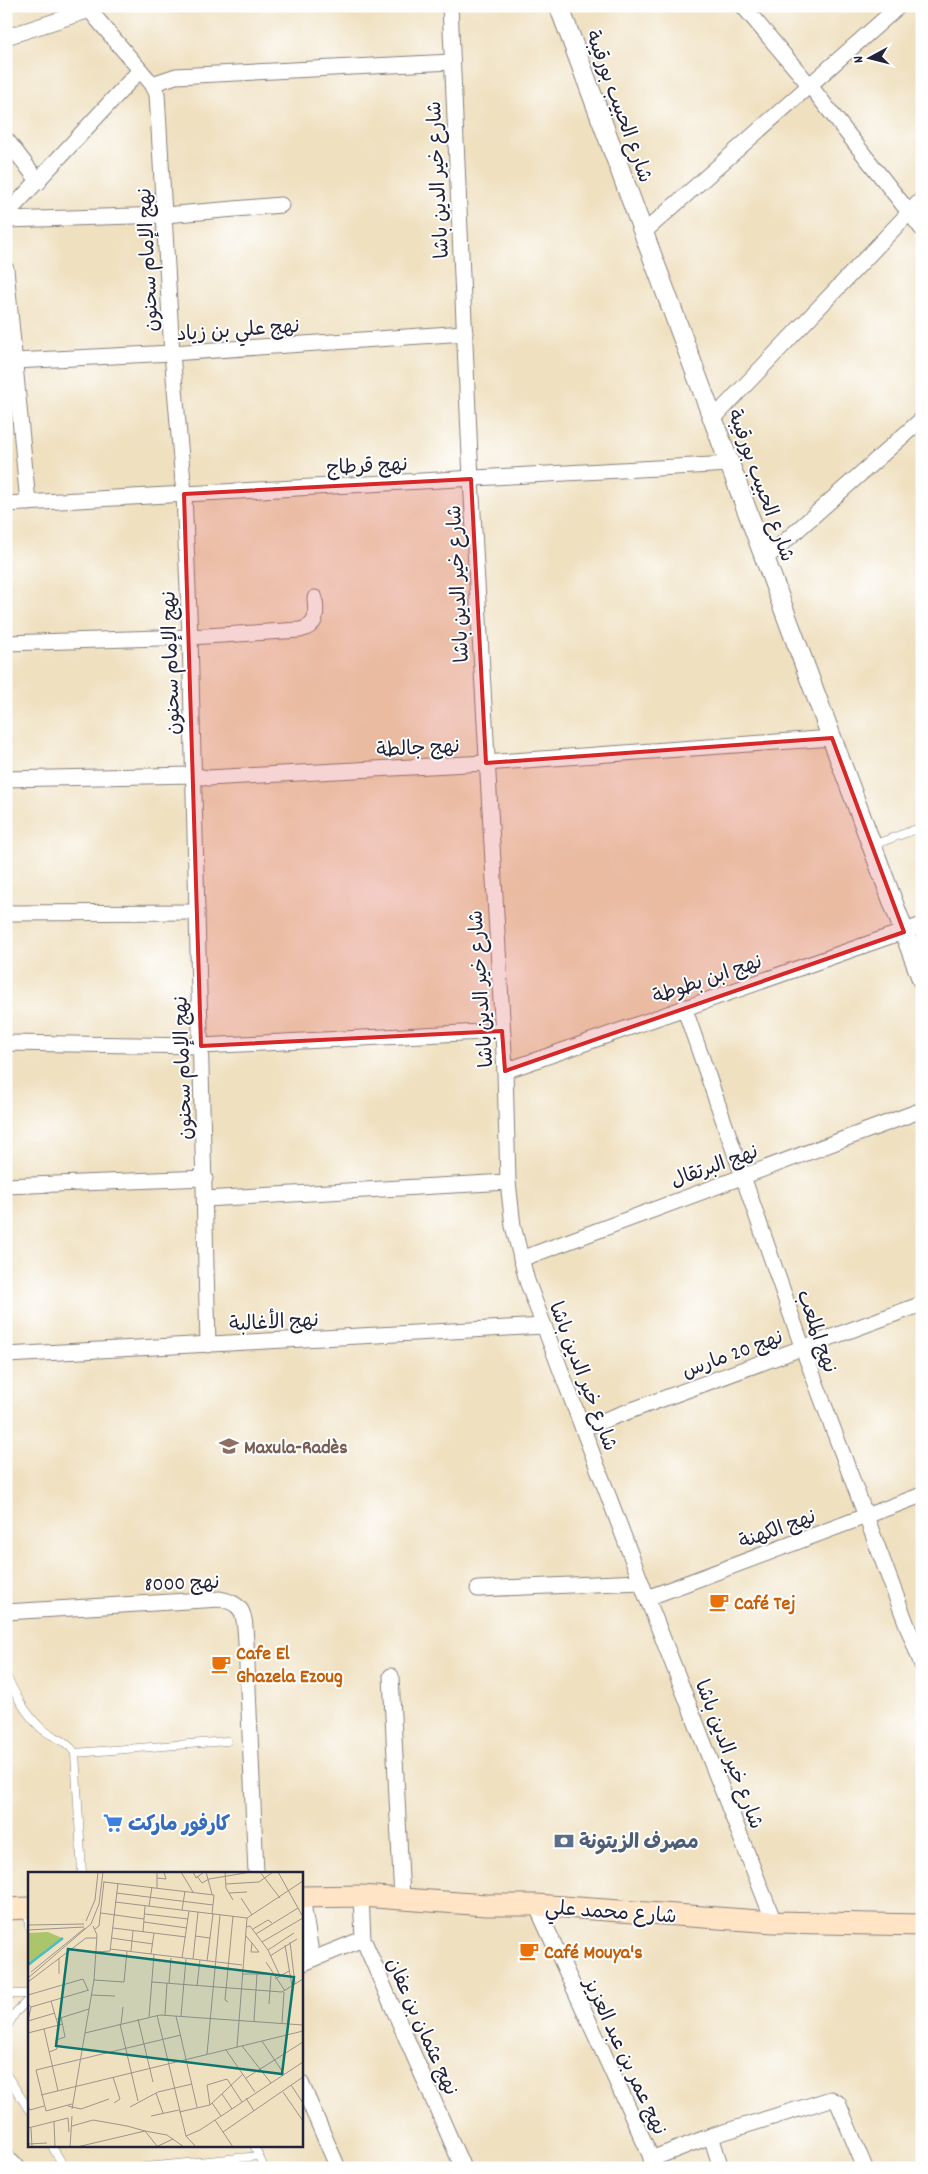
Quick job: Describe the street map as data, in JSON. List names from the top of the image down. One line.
{"streets":{"main road":["شارع محمد علي"],"street":["شارع الحبيب بورقيبة","شارع خير الدين باشا","نهج الإمام سحنون","نهج علي بن زياد","نهج قرطاج","نهج جالطة","نهج ابن بطوطة","نهج البرتقال","نهج الأغالبة","نهج الملعب","نهج 20 مارس","نهج الكهنة","نهج 8000","نهج عثمان بن عفان","نهج عمر بن عبد العزيز"]},"crossings":[["شارع الحبيب بورقيبة","نهج قرطاج"],["شارع الحبيب بورقيبة","نهج جالطة"],["شارع الحبيب بورقيبة","نهج ابن بطوطة"],["شارع خير الدين باشا","نهج علي بن زياد"],["شارع خير الدين باشا","نهج قرطاج"],["شارع خير الدين باشا","نهج جالطة"],["شارع خير الدين باشا","نهج ابن بطوطة"],["شارع خير الدين باشا","نهج البرتقال"],["شارع خير الدين باشا","نهج الأغالبة"],["شارع خير الدين باشا","نهج 20 مارس"],["شارع خير الدين باشا","نهج الكهنة"],["شارع خير الدين باشا","شارع محمد علي"],["نهج الإمام سحنون","نهج علي بن زياد"],["نهج الإمام سحنون","نهج قرطاج"],["نهج الإمام سحنون","نهج جالطة"],["نهج الإمام سحنون","نهج الأغالبة"],["نهج ابن بطوطة","نهج الملعب"],["نهج البرتقال","نهج الملعب"],["نهج الملعب","نهج 20 مارس"],["نهج الملعب","نهج الكهنة"],["شارع محمد علي","نهج عثمان بن عفان"],["شارع محمد علي","نهج عمر بن عبد العزيز"]],"places":{"school or university":["Maxula-Radès"],"cafe":["Café Tej","Cafe El Ghazela Ezoug","Café Mouya's"],"supermarket":["كارفور ماركت"],"bank":["مصرف الزيتونة"]},"north":"left"}
